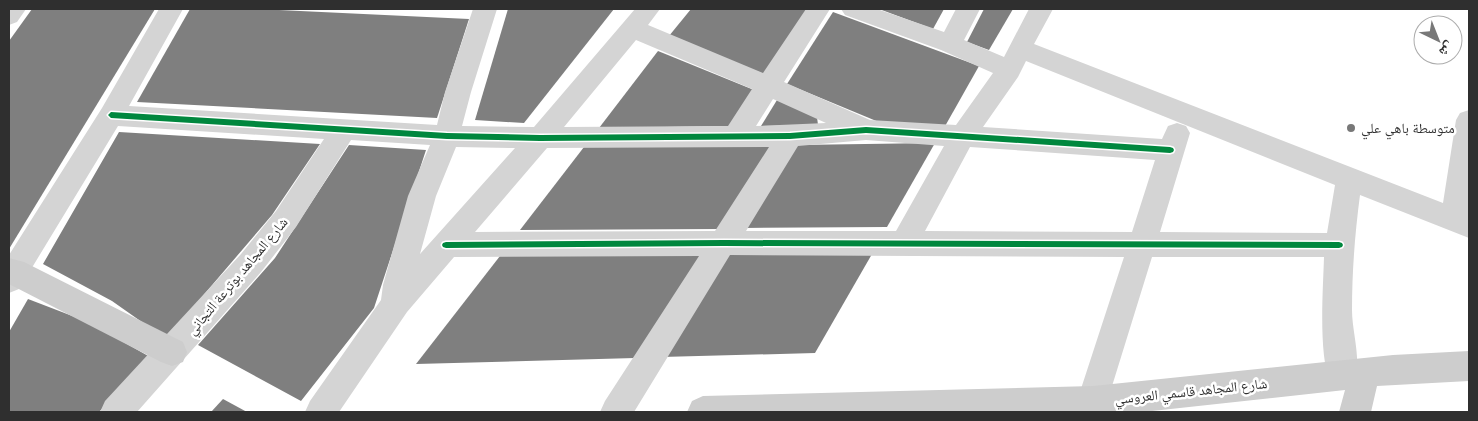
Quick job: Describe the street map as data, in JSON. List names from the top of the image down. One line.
{"streets":{"street":["شارع المجاهد بوترعة التجاني","شارع المجاهد قاسمي العروسي"]},"places":["متوسطة باهي علي"],"north":"bottom right"}
